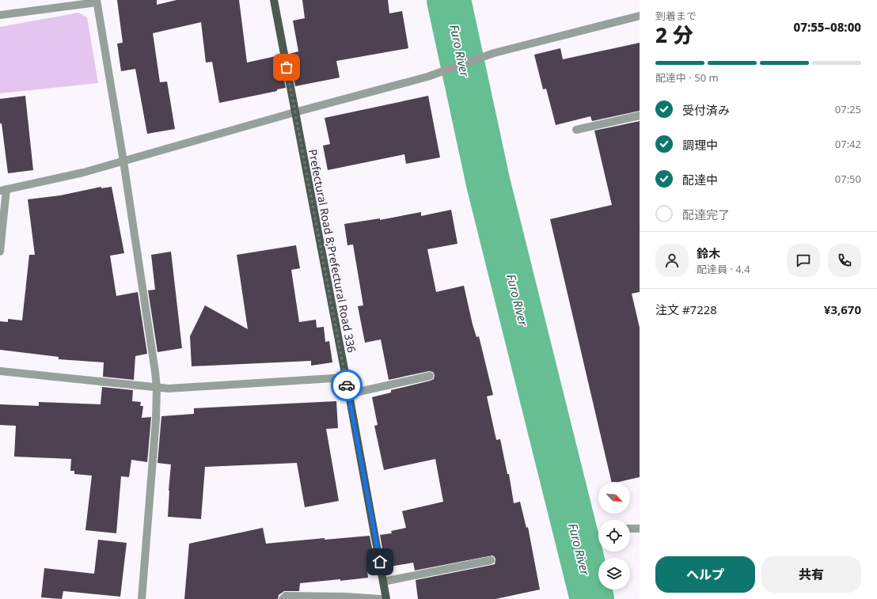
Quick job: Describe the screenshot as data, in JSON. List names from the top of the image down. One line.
{"streets":{"main road":["Prefectural Road 8;Prefectural Road 336"]},"water":["Furo River"],"north":"bottom right","page":{"heading":["2 分","到着まで","07:55–08:00"],"panel":["鈴木","配達員 · 4.4","注文 #7228","¥3,670"],"bar":"配達中 · 50 m","list":[["受付済み","07:25"],["調理中","07:42"],["配達中","07:50"],"配達完了"],"buttons":["ヘルプ","共有"]}}
